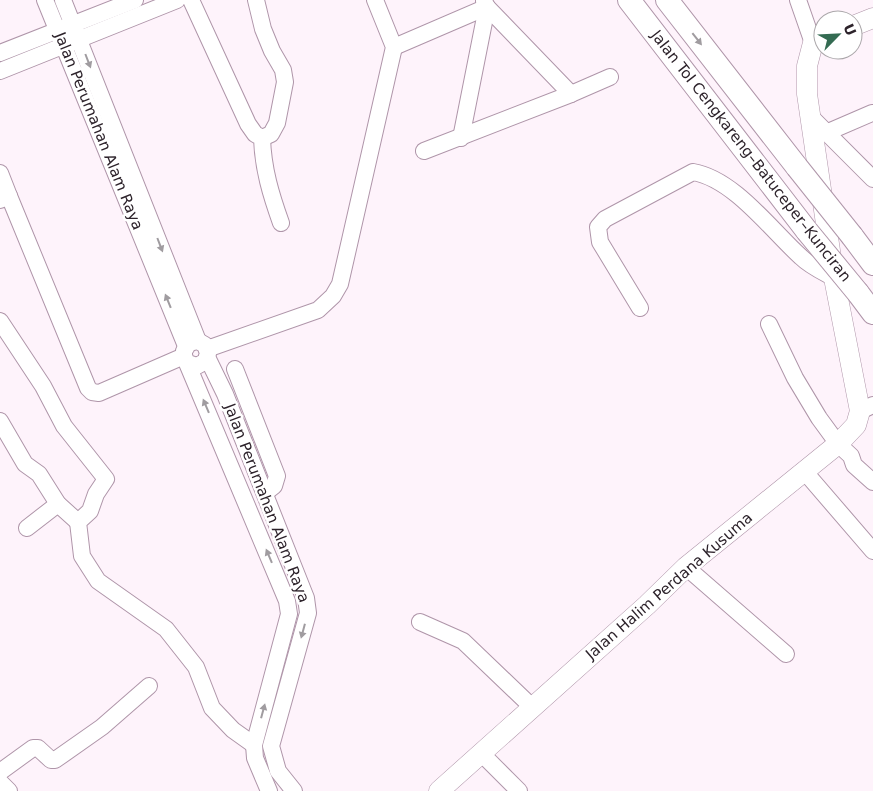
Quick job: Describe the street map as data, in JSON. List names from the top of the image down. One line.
{"streets":{"highway":["Jalan Tol Cengkareng–Batuceper–Kunciran"],"main road":["Jalan Halim Perdana Kusuma"],"street":["Jalan Perumahan Alam Raya"]},"north":"top right"}
